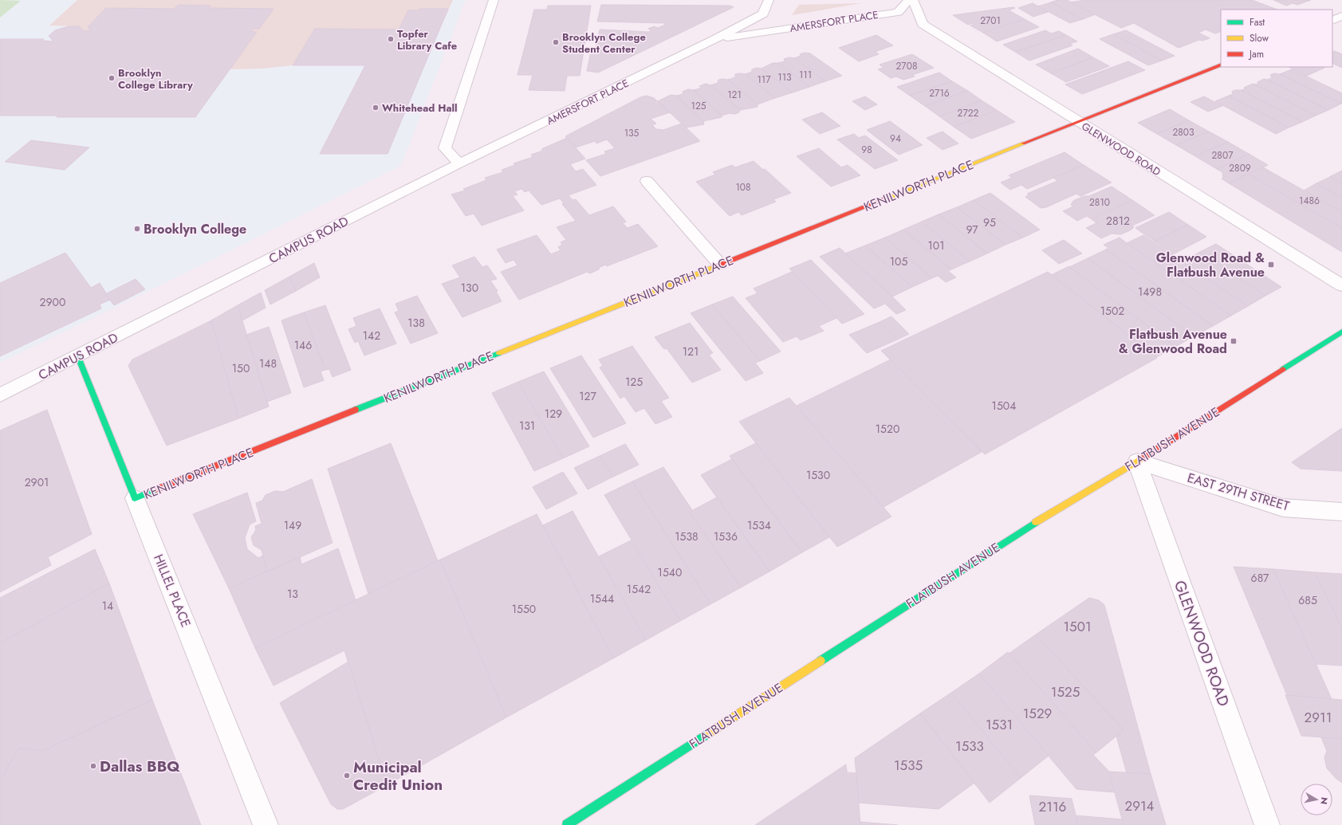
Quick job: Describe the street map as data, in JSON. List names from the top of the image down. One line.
{"streets":{"street":["AMERSFORT PLACE","GLENWOOD ROAD","KENILWORTH PLACE","CAMPUS ROAD","FLATBUSH AVENUE","EAST 29TH STREET","HILLEL PLACE"]},"crossings":[["AMERSFORT PLACE","CAMPUS ROAD"],["GLENWOOD ROAD","KENILWORTH PLACE"],["GLENWOOD ROAD","FLATBUSH AVENUE"],["GLENWOOD ROAD","EAST 29TH STREET"],["KENILWORTH PLACE","HILLEL PLACE"],["CAMPUS ROAD","HILLEL PLACE"],["FLATBUSH AVENUE","EAST 29TH STREET"]],"places":{"other":["Topfer Library Cafe","Brooklyn College Student Center","Brooklyn College Library","Whitehead Hall","Brooklyn College","Dallas BBQ","Municipal Credit Union"],"transit":["Glenwood Road & Flatbush Avenue","Flatbush Avenue & Glenwood Road"]},"house_numbers":["2701","2708","111","113","117","2716","121","125","2722","2803","135","94","98","2807","2809","108","1486","2810","2812","95","97","101","105","130","1498","2900","1502","138","142","146","121","148","150","125","127","1504","129","131","1520","1530","2901","149","1534","1538","1536","1540","687","1542","13","1544","685","14","1550","1501","1525","1529","2911","1531","1533","1535","2914","2116"],"legend":["Fast","Slow","Jam"],"north":"right"}
